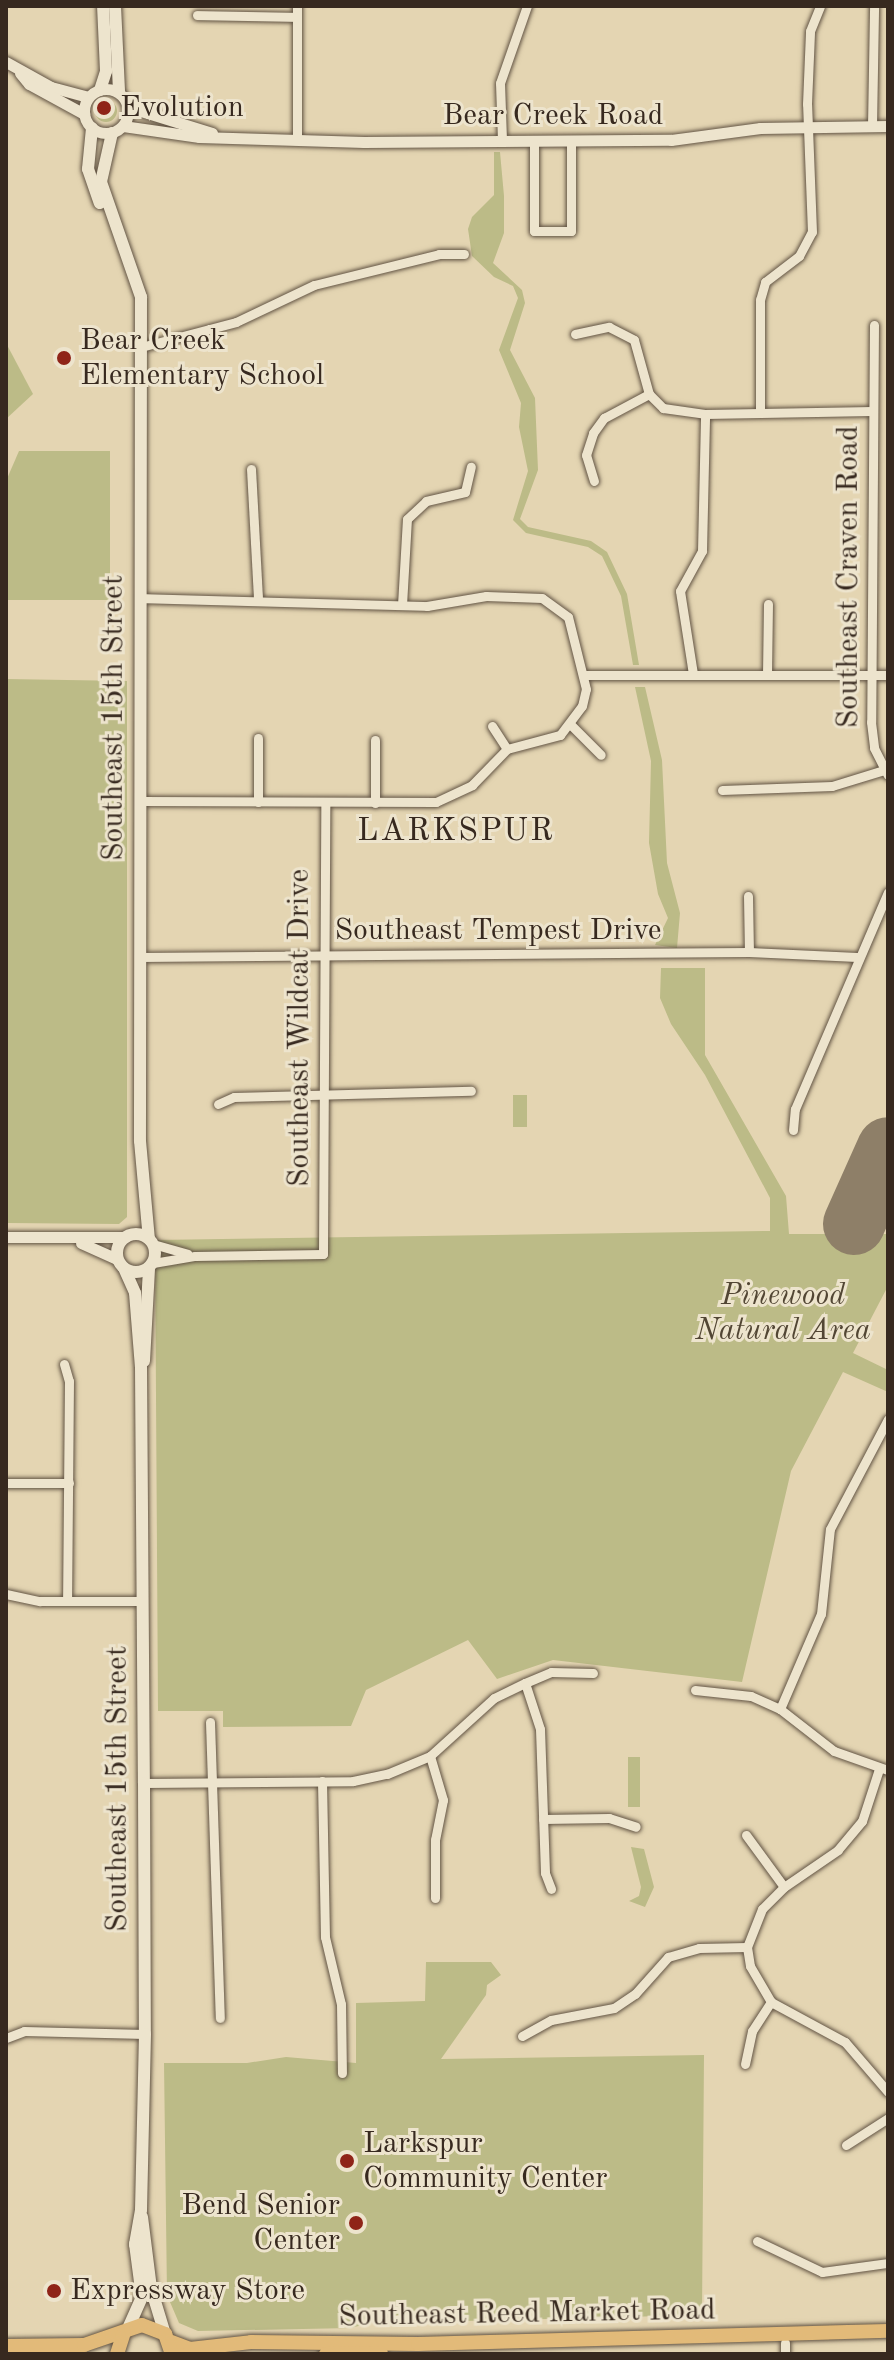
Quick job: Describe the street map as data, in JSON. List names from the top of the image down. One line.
{"streets":{"main road":["Southeast 15th Street","Southeast Reed Market Road"],"street":["Bear Creek Road","Southeast Craven Road","Southeast Tempest Drive","Southeast Wildcat Drive"]},"crossings":[["Bear Creek Road","Southeast 15th Street"],["Southeast 15th Street","Southeast Tempest Drive"],["Southeast 15th Street","Southeast Reed Market Road"],["Southeast Tempest Drive","Southeast Wildcat Drive"]],"districts":["LARKSPUR"],"parks":["Pinewood Natural Area"],"places":["Evolution","Bear Creek Elementary School","Larkspur Community Center","Bend Senior Center","Expressway Store"]}
